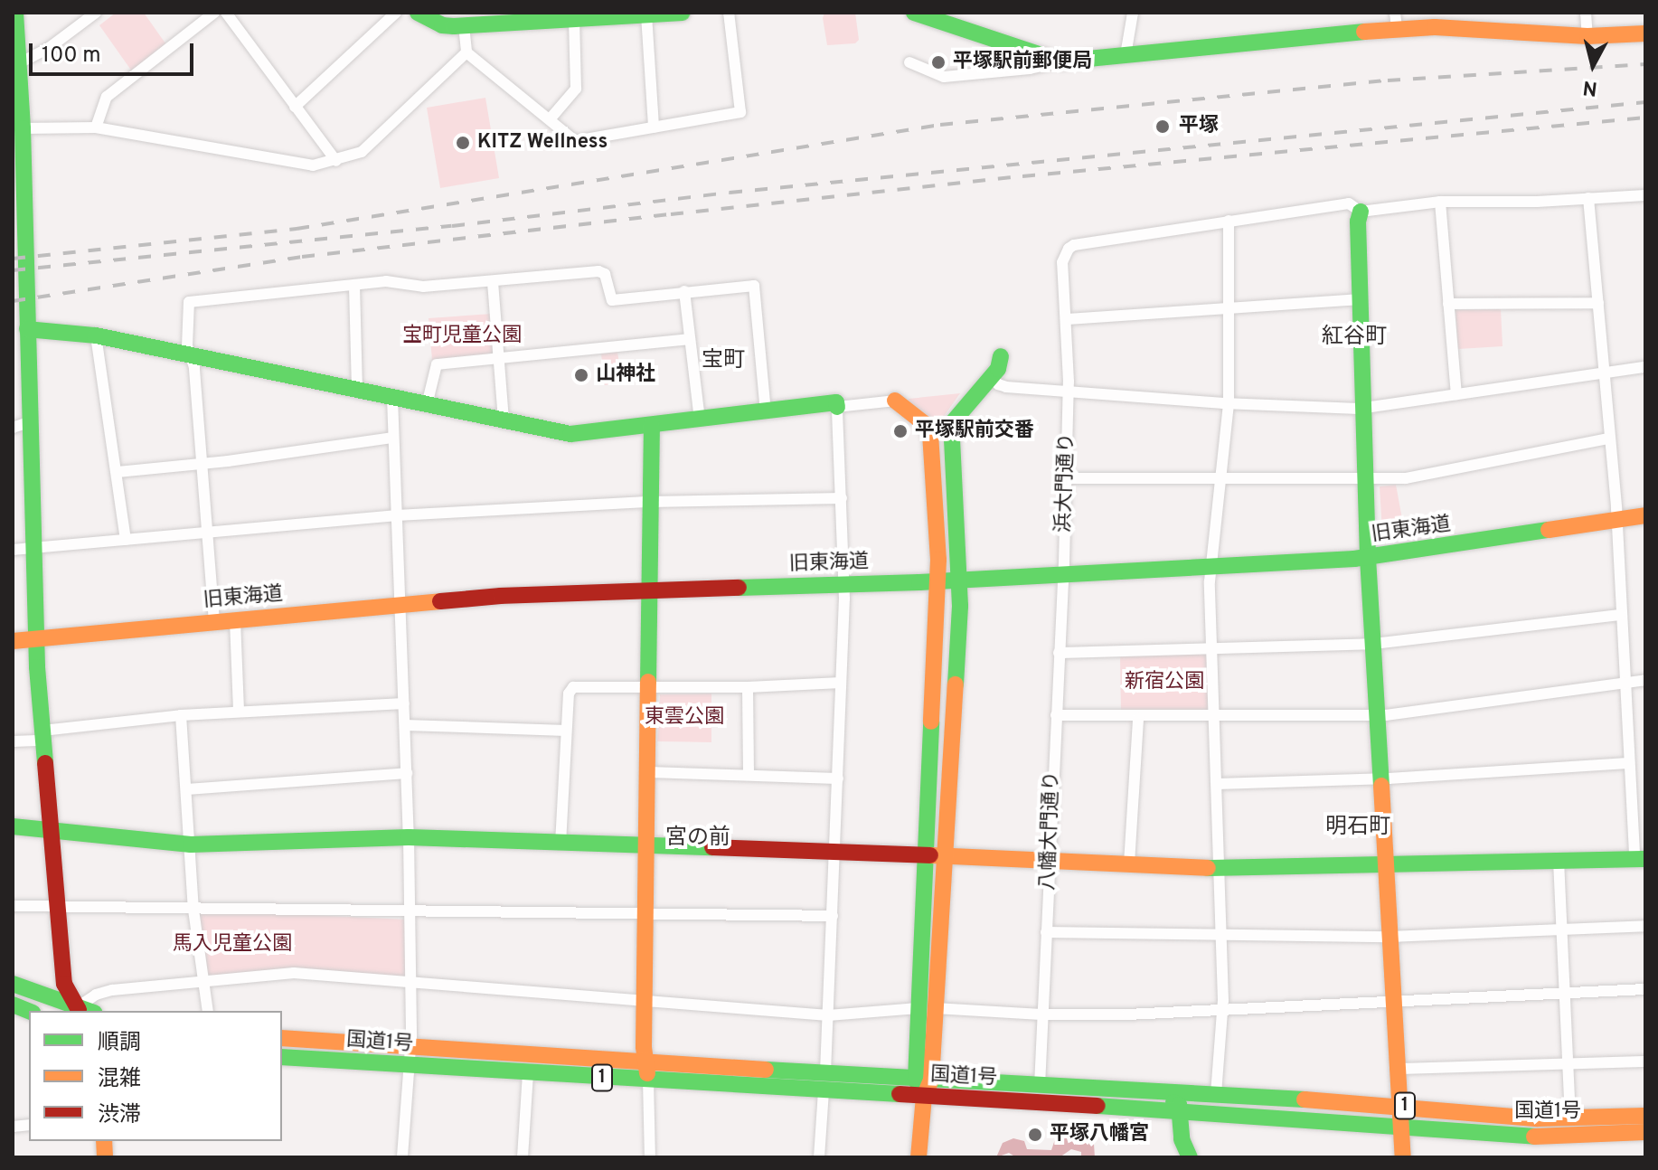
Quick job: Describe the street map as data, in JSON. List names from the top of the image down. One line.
{"streets":{"main road":["旧東海道","国道1号","1"],"street":["浜大門通り","八幡大門通り"]},"crossings":[["浜大門通り","旧東海道"],["浜大門通り","八幡大門通り"],["旧東海道","八幡大門通り"],["八幡大門通り","国道1号"]],"districts":["紅谷町","宝町","明石町","宮の前"],"parks":["宝町児童公園","新宿公園","東雲公園","馬入児童公園"],"places":["平塚駅前郵便局","平塚","KITZ Wellness","山神社","平塚駅前交番","平塚八幡宮"],"legend":["順調","混雑","渋滞"],"scale_bar":"100 m","north":"bottom"}
